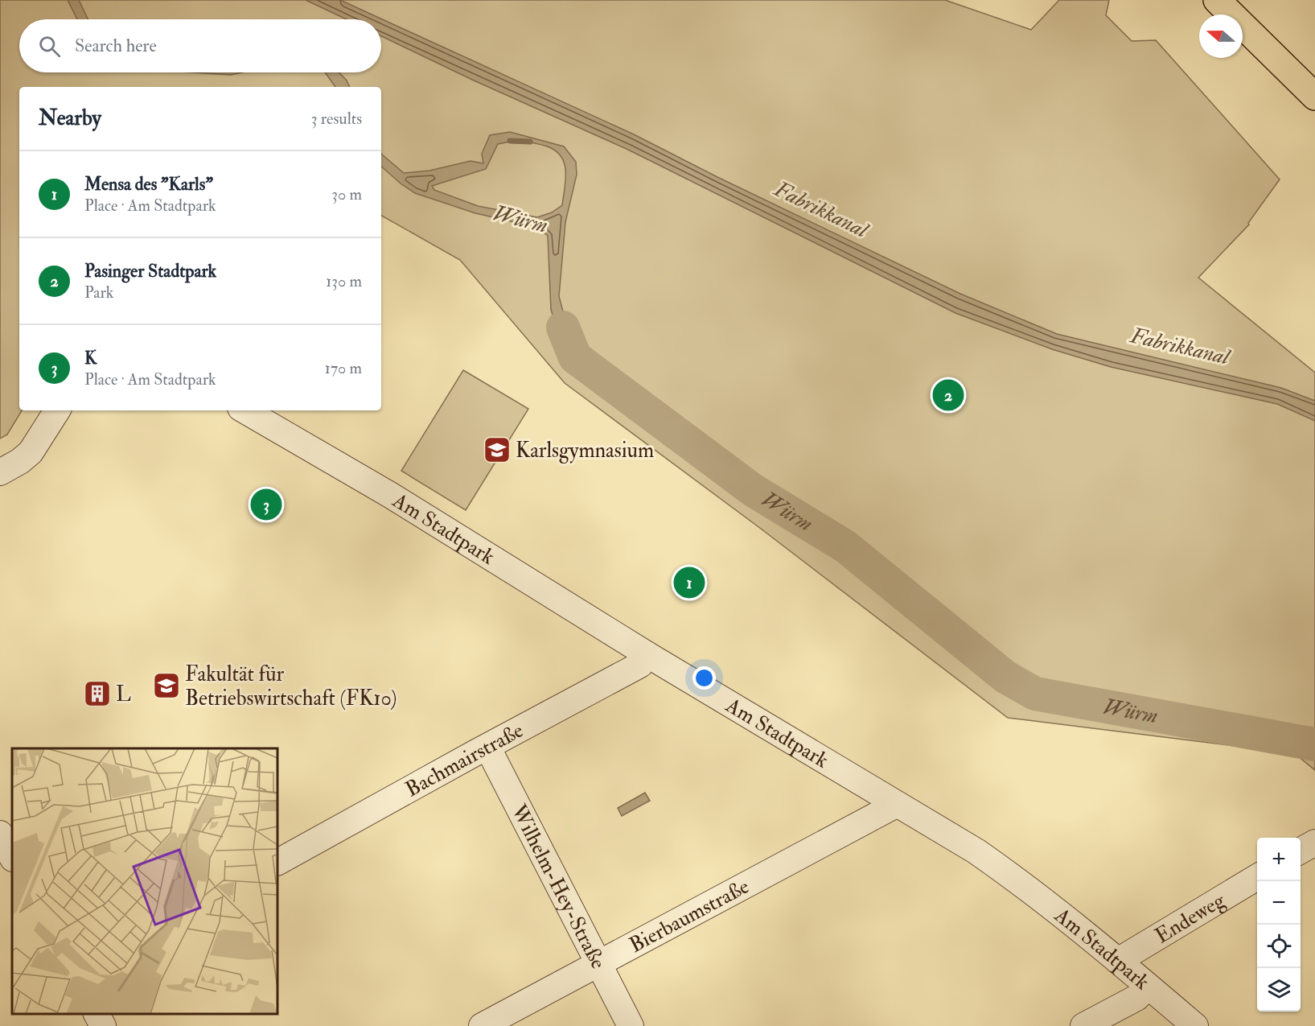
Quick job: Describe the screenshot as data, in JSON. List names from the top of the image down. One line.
{"streets":{"street":["Am Stadtpark","Bachmairstraße","Wilhelm-Hey-Straße","Bierbaumstraße","Endeweg"]},"crossings":[["Am Stadtpark","Bachmairstraße"],["Am Stadtpark","Bierbaumstraße"],["Am Stadtpark","Endeweg"],["Bachmairstraße","Wilhelm-Hey-Straße"],["Wilhelm-Hey-Straße","Bierbaumstraße"]],"water":["Fabrikkanal","Würm"],"places":{"school or university":["Karlsgymnasium","Fakultät für Betriebswirtschaft (FK10)"],"building":["L"]},"north":"left","page":{"search":"Search here","heading":["Nearby","3 results"],"list":[{"mark":"1","name":"Mensa des \"Karls\"","note":"Place · Am Stadtpark","value":"30 m"},{"mark":"2","name":"Pasinger Stadtpark","note":"Park","value":"130 m"},{"mark":"3","name":"K","note":"Place · Am Stadtpark","value":"170 m"}],"pins":["2","3","1"],"map_buttons":["+","−"]}}
